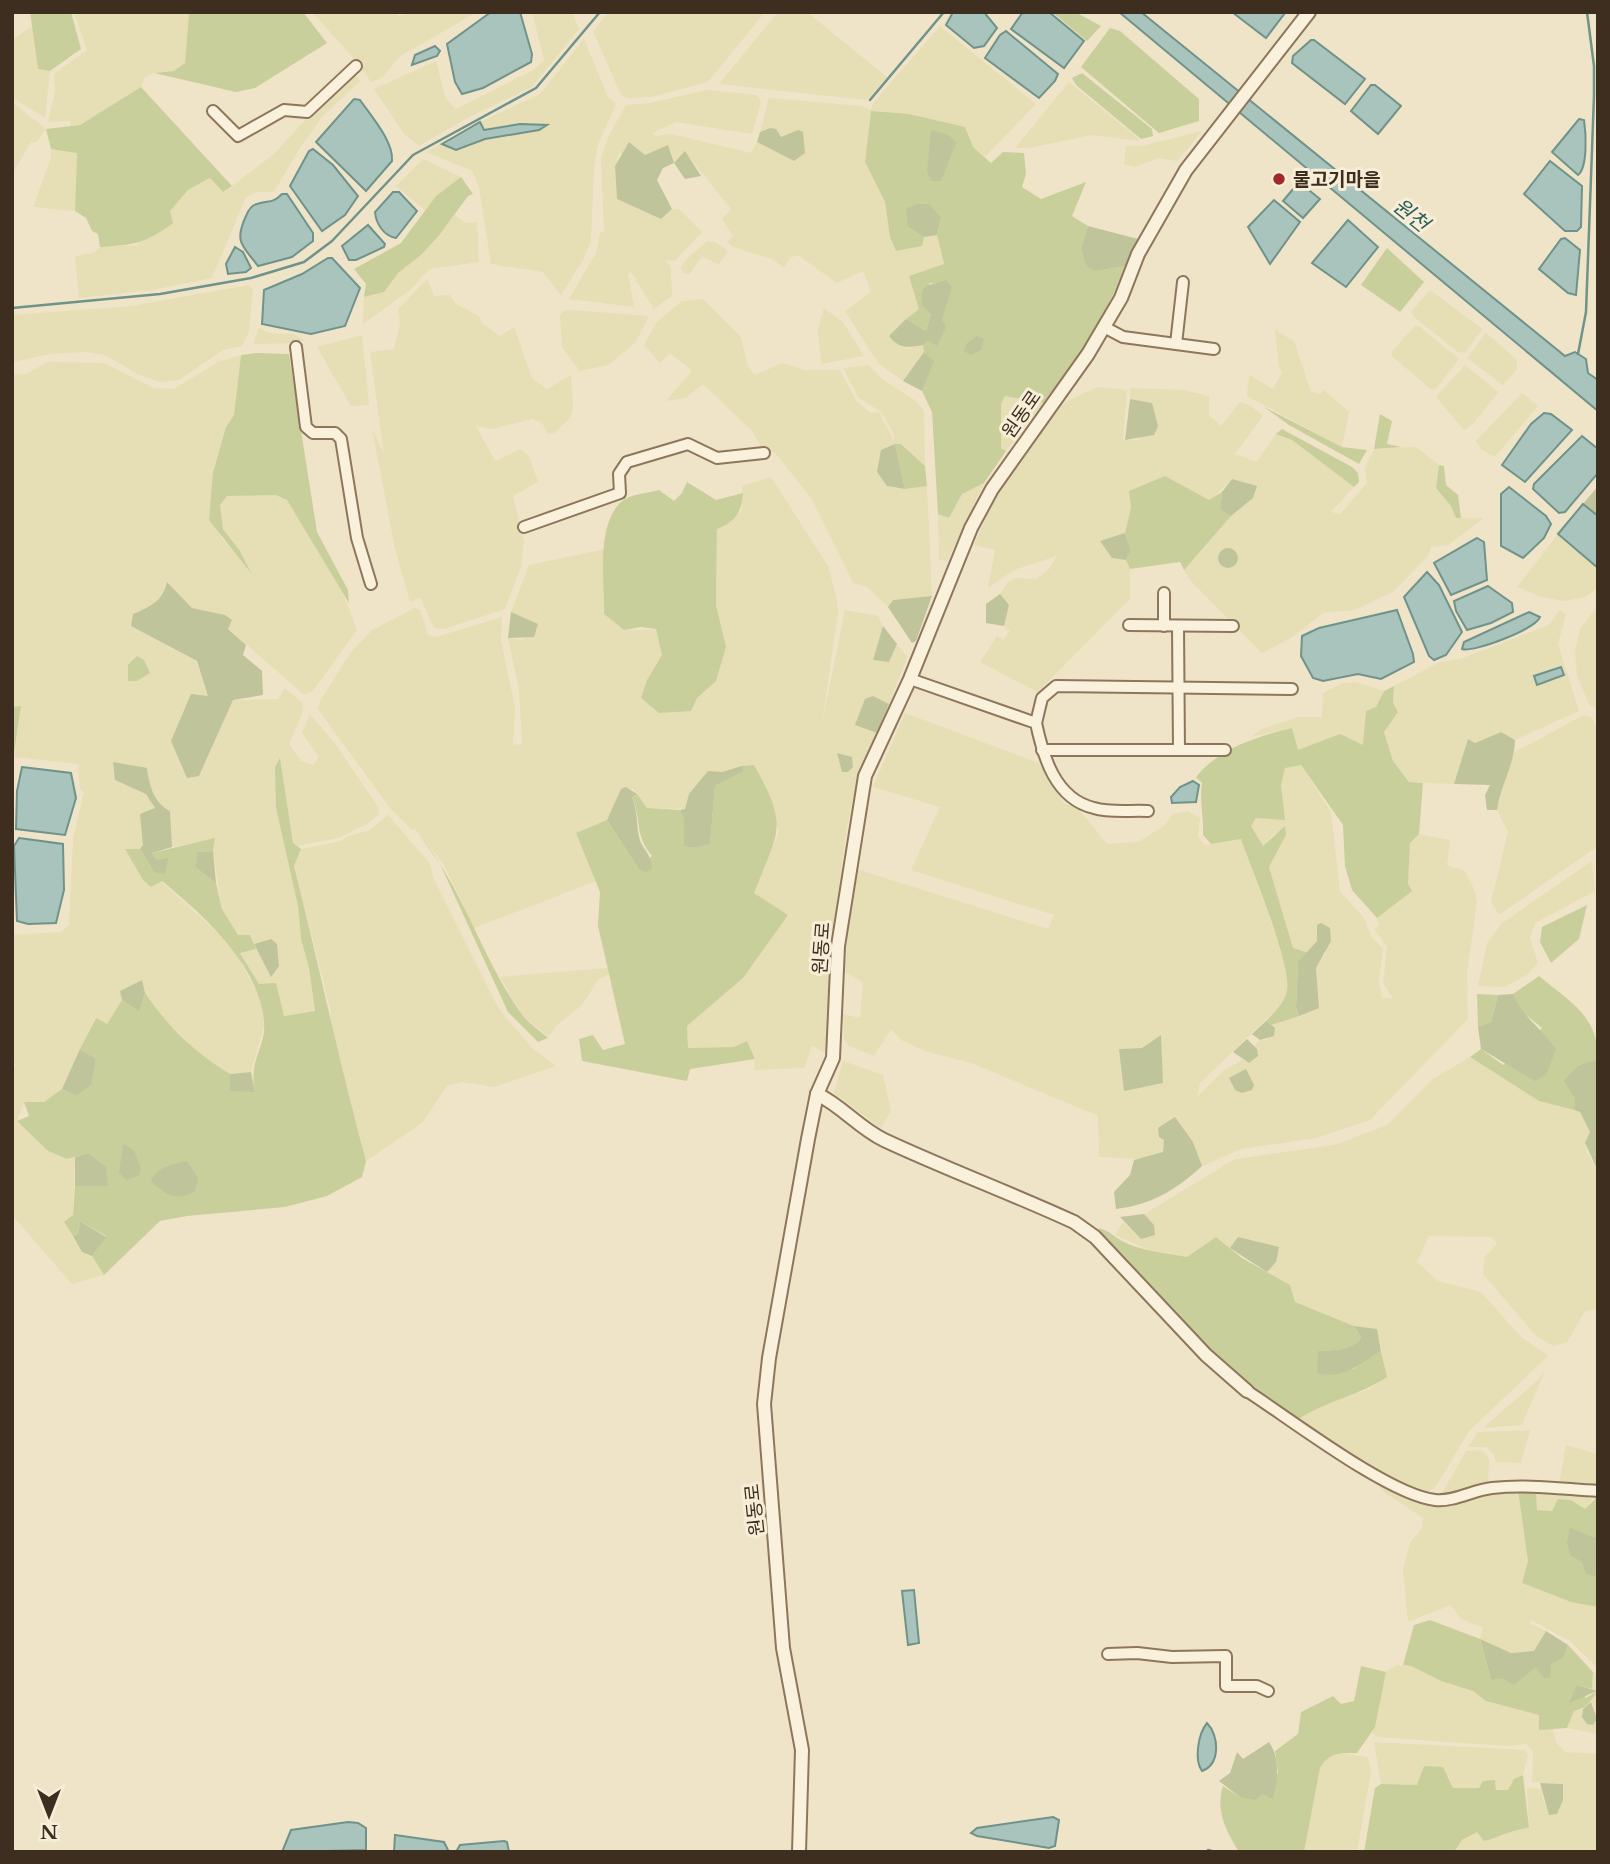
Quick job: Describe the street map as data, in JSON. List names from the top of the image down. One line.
{"streets":{"street":["원동로"]},"water":["원천"],"places":["물고기마을"],"north":"bottom"}
